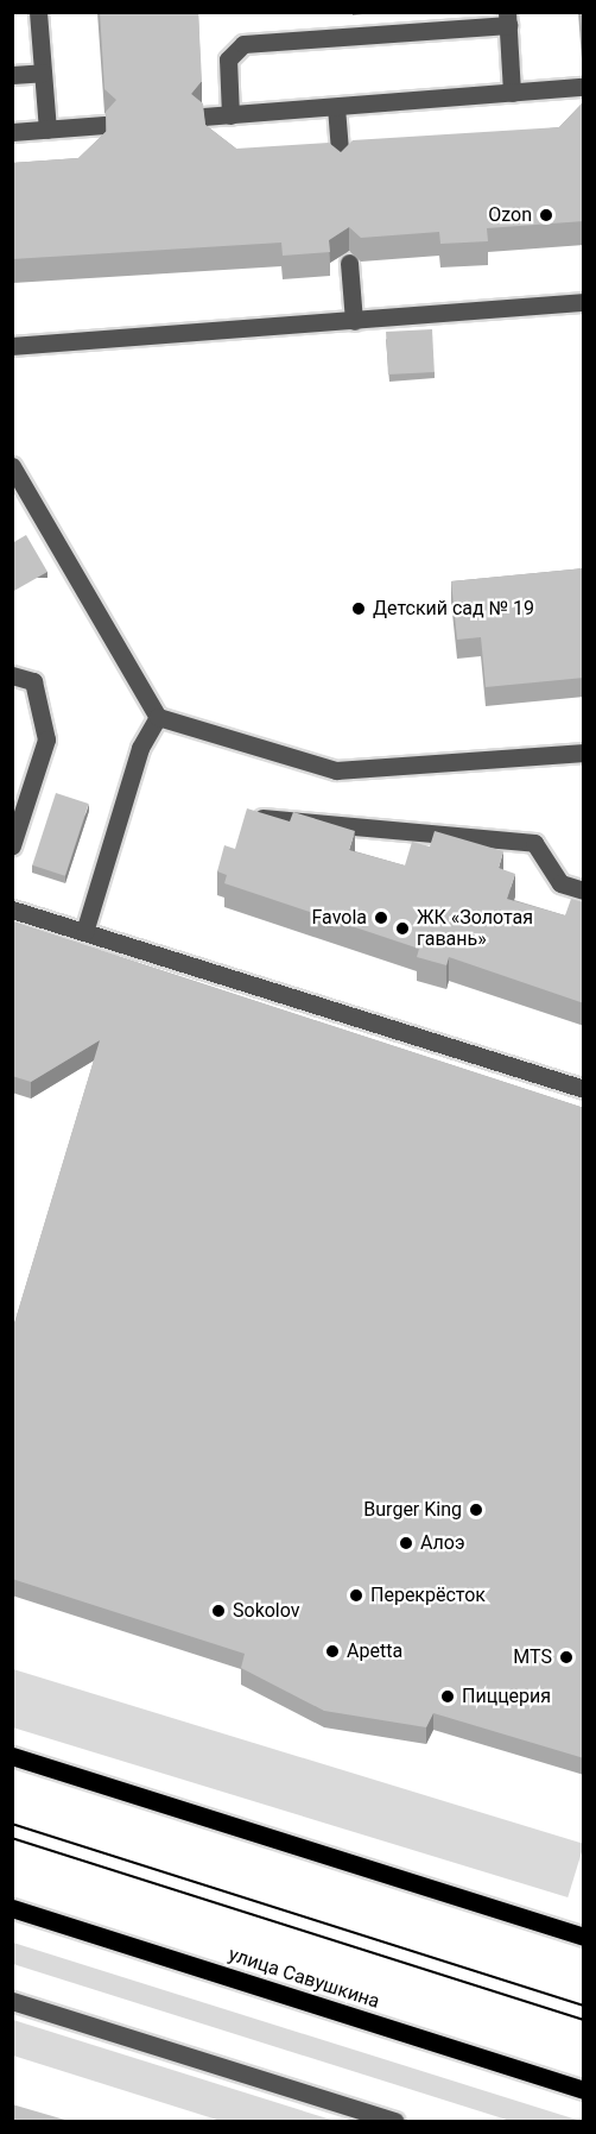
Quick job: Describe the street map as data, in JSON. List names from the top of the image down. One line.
{"streets":{"main road":["улица Савушкина"]},"places":["Ozon","Детский сад № 19","Favola","ЖК «Золотая гавань»","Burger King","Алоэ","Перекрёсток","Sokolov","Apetta","MTS","Пиццерия"]}
